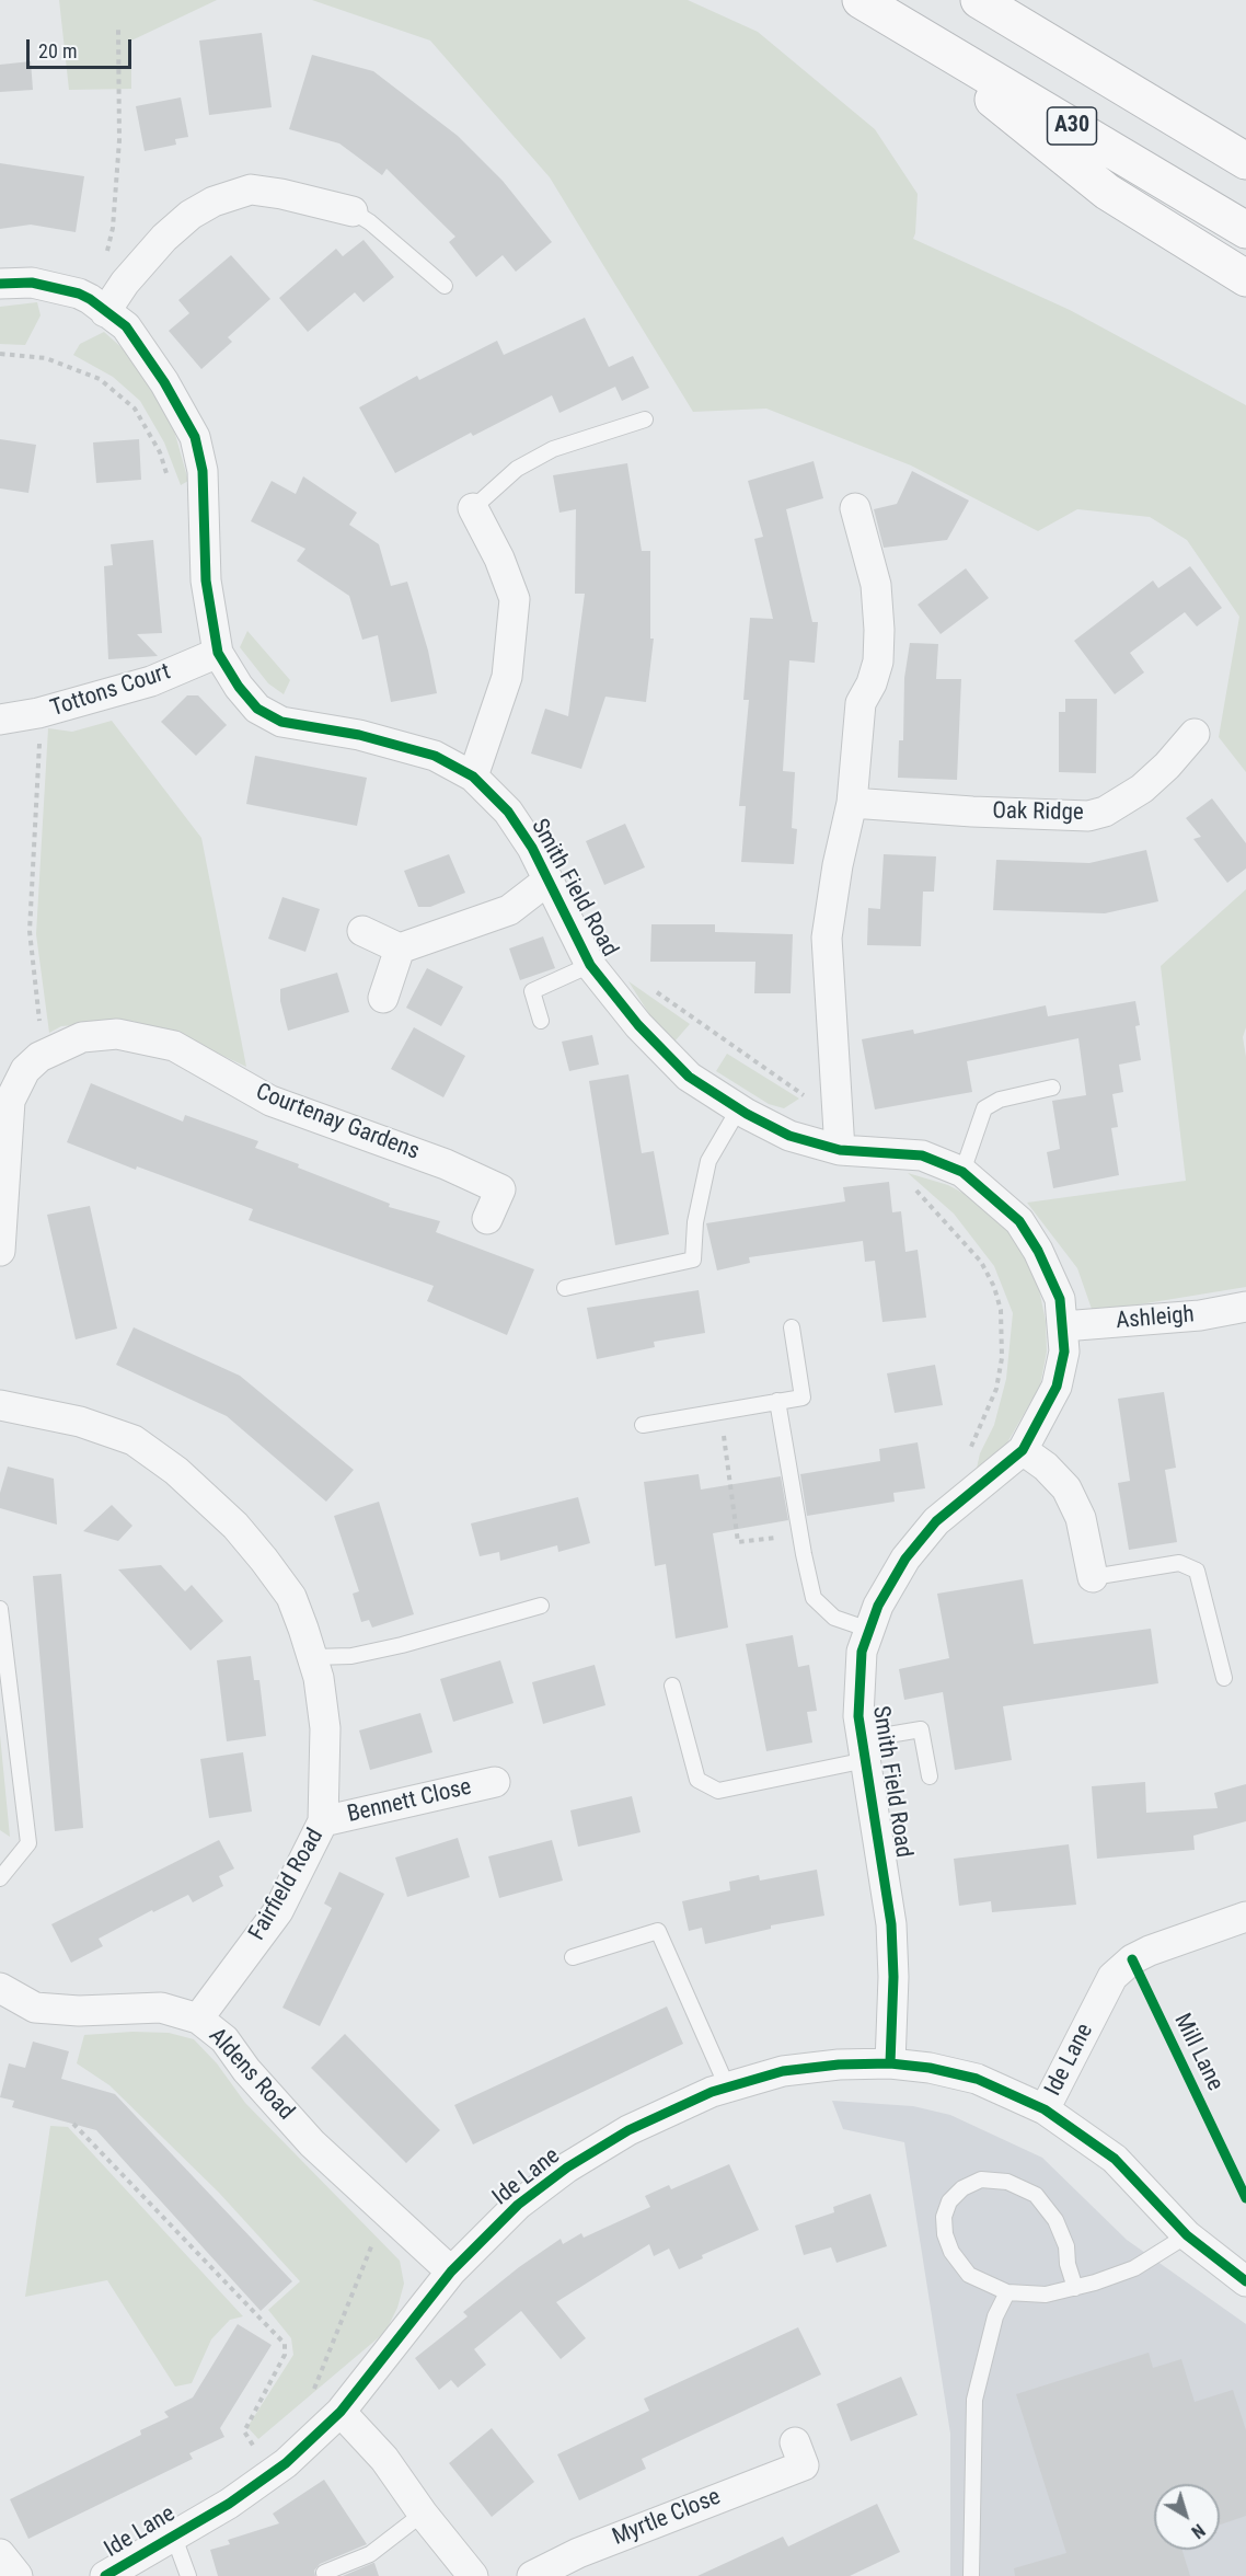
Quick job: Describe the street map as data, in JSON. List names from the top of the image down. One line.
{"streets":{"highway":["A30"],"street":["Tottons Court","Oak Ridge","Smith Field Road","Courtenay Gardens","Ashleigh","Bennett Close","Fairfield Road","Ide Lane","Aldens Road","Myrtle Close"],"cycle path":["Mill Lane"]},"crossings":[["Tottons Court","Smith Field Road"],["Smith Field Road","Ashleigh"],["Smith Field Road","Ide Lane"],["Bennett Close","Fairfield Road"],["Fairfield Road","Aldens Road"],["Ide Lane","Aldens Road"]],"scale_bar":"20 m","north":"bottom right"}
